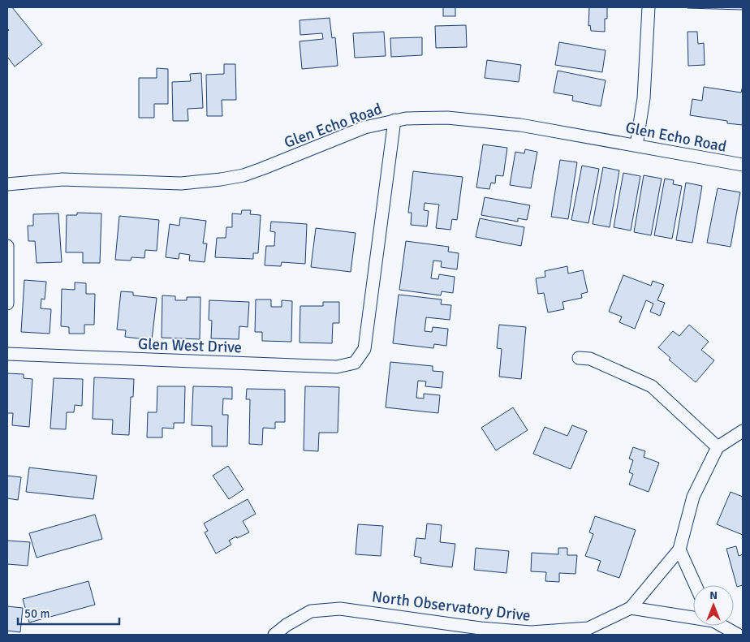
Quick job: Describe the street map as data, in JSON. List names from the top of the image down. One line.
{"streets":{"street":["Glen Echo Road","Glen West Drive","North Observatory Drive"]},"crossings":[["Glen Echo Road","Glen West Drive"]],"scale_bar":"50 m","north":"top"}
